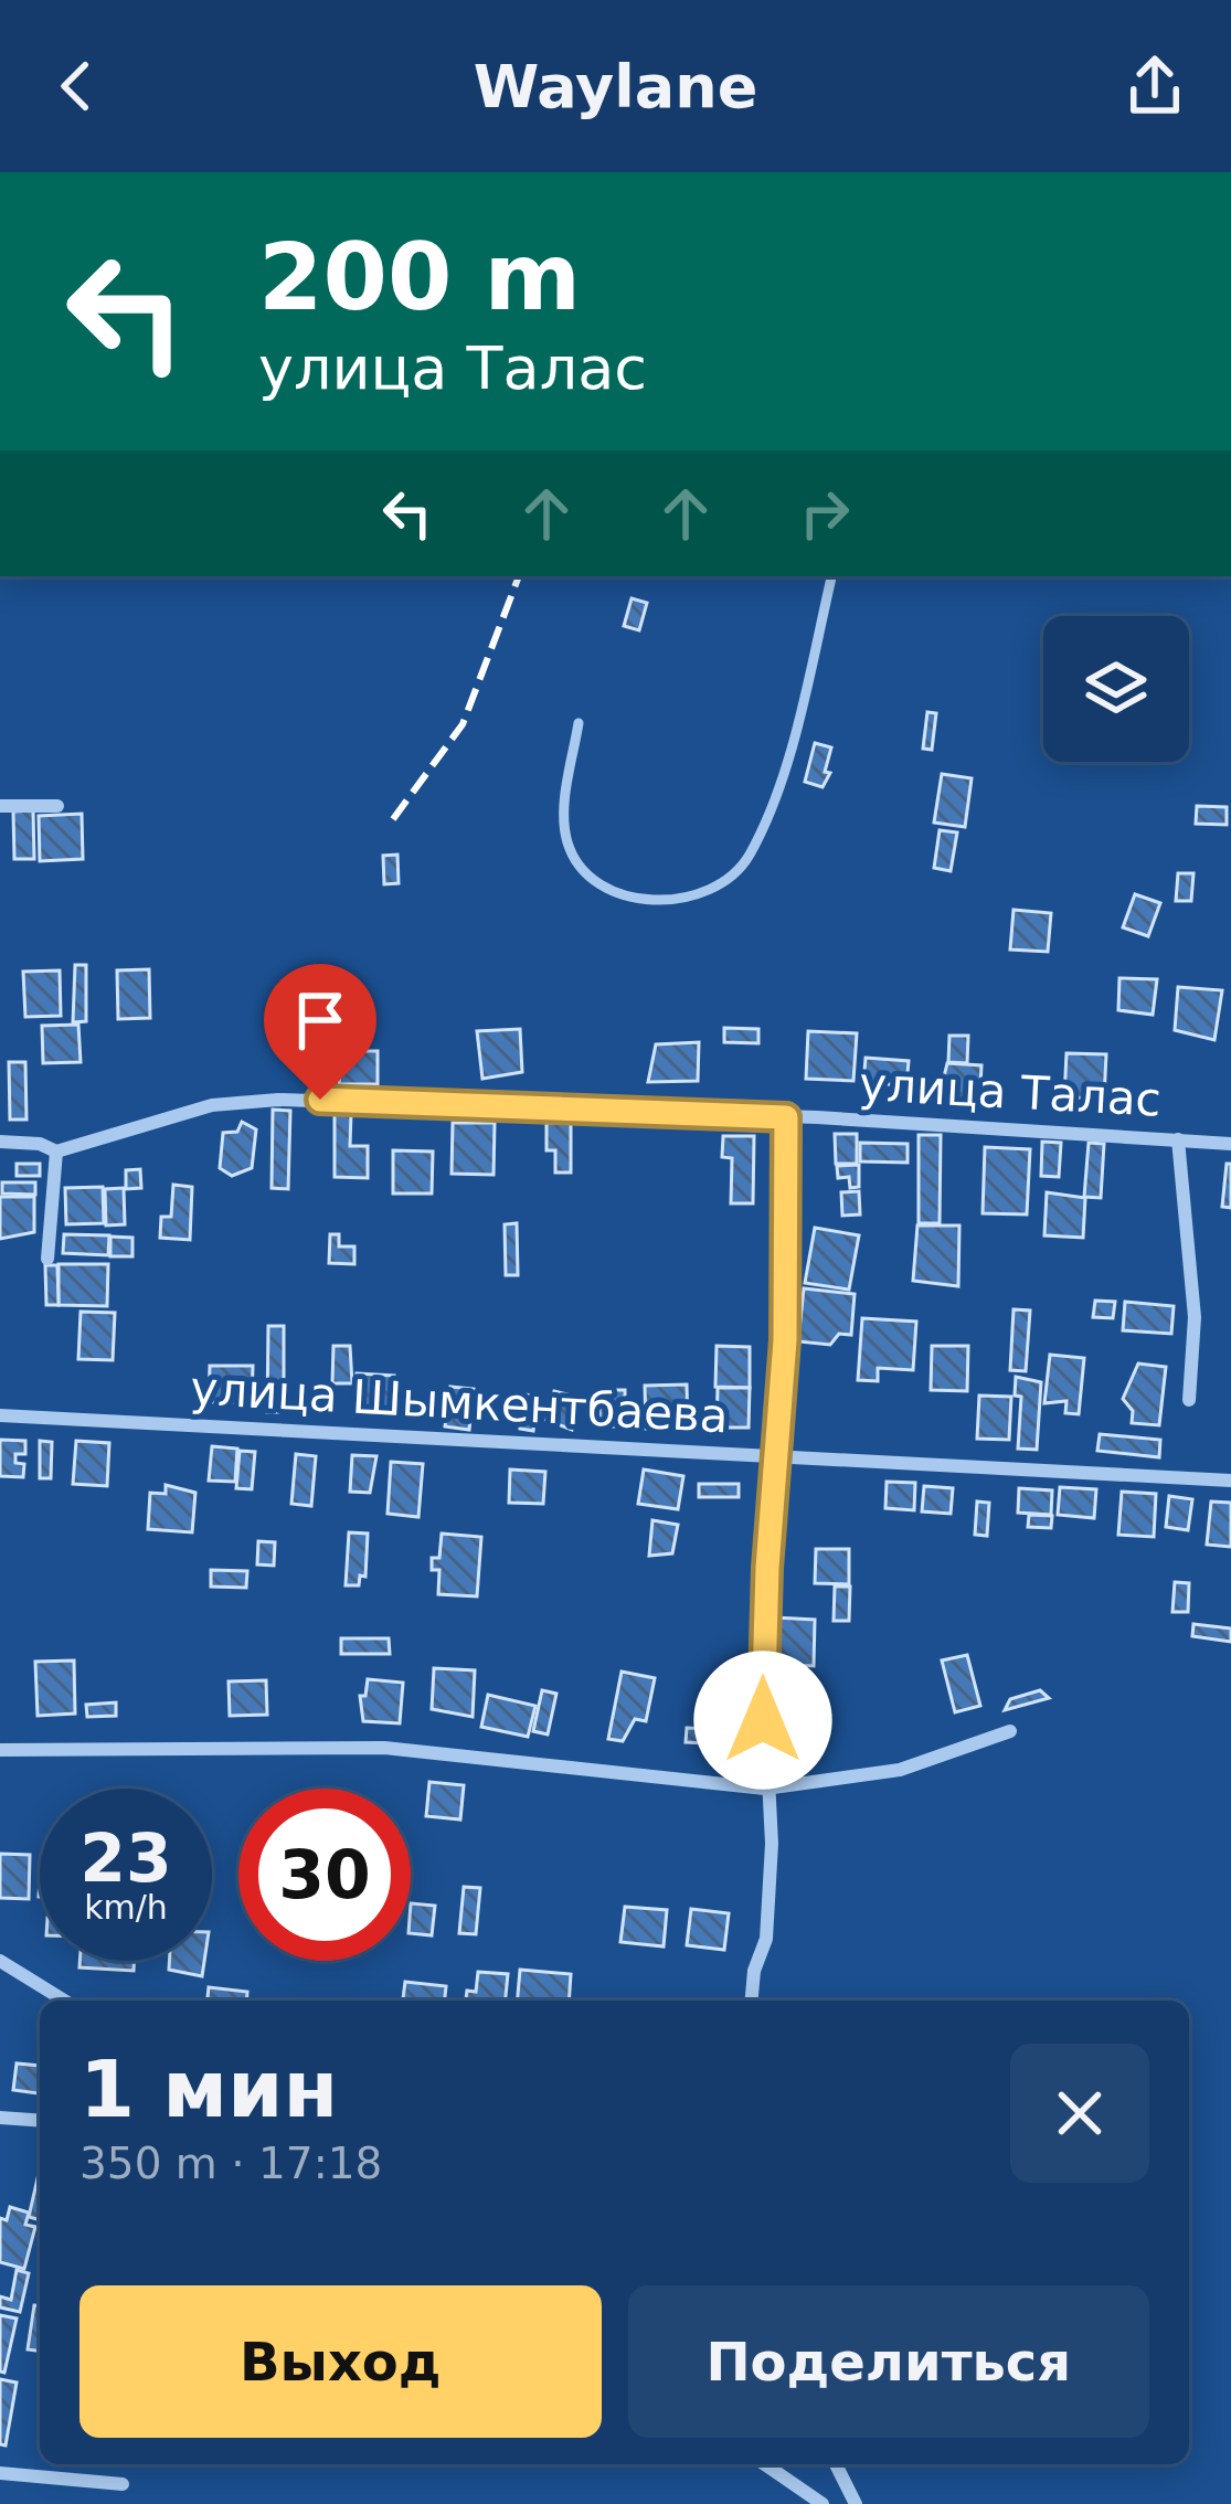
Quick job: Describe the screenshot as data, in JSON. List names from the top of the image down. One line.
{"streets":{"street":["улица Талас","улица Шымкентбаева"]},"page":{"header":"Waylane","turn":["200 m","улица Талас"],"speed":"23 km/h","limit":"30","heading":["1 мин","350 m · 17:18"],"buttons":["Выход","Поделиться"]}}
